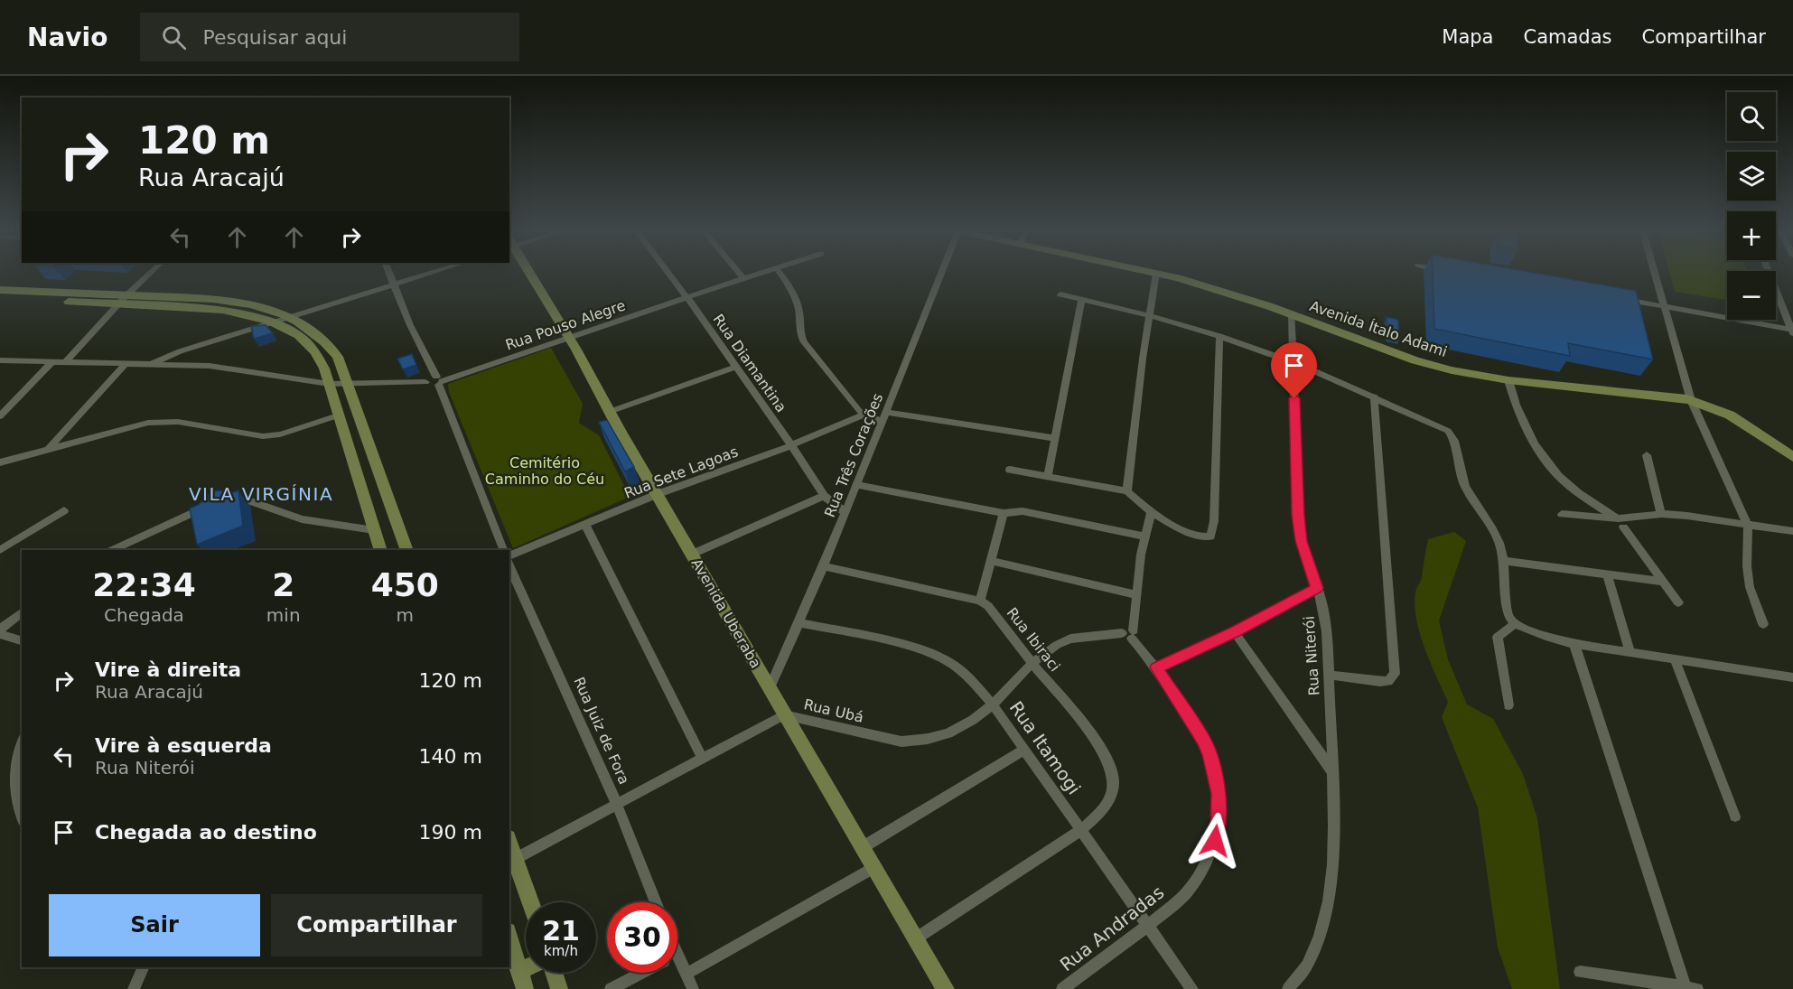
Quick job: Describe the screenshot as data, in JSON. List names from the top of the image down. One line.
{"streets":{"main road":["Avenida Ítalo Adami","Avenida Uberaba"],"street":["Rua Pouso Alegre","Rua Diamantina","Rua Três Corações","Rua Sete Lagoas","Rua Ibiraci","Rua Niterói","Rua Ubá","Rua Juiz de Fora","Rua Itamogi","Rua Andradas"]},"crossings":[["Rua Pouso Alegre","Rua Diamantina"],["Rua Pouso Alegre","Avenida Uberaba"],["Avenida Ítalo Adami","Rua Niterói"],["Rua Diamantina","Rua Três Corações"],["Rua Diamantina","Rua Sete Lagoas"],["Rua Três Corações","Avenida Uberaba"],["Rua Três Corações","Rua Itamogi"],["Rua Sete Lagoas","Avenida Uberaba"],["Avenida Uberaba","Rua Ibiraci"],["Avenida Uberaba","Rua Ubá"],["Rua Ibiraci","Rua Ubá"],["Rua Ibiraci","Rua Itamogi"],["Rua Ubá","Rua Juiz de Fora"],["Rua Ubá","Rua Itamogi"],["Rua Ubá","Rua Andradas"],["Rua Itamogi","Rua Andradas"]],"districts":["VILA VIRGÍNIA"],"parks":["Cemitério Caminho do Céu"],"page":{"header":"Navio","search":"Pesquisar aqui","nav":["Mapa","Camadas","Compartilhar"],"map_buttons":["+","−"],"turn":["120 m","Rua Aracajú"],"eta":["22:34","Chegada","2","min","450","m"],"list":[{"name":"Vire à direita","note":"Rua Aracajú","value":"120 m"},{"name":"Vire à esquerda","note":"Rua Niterói","value":"140 m"},{"name":"Chegada ao destino","value":"190 m"}],"buttons":["Sair","Compartilhar"],"speed":"21 km/h","limit":"30"}}
